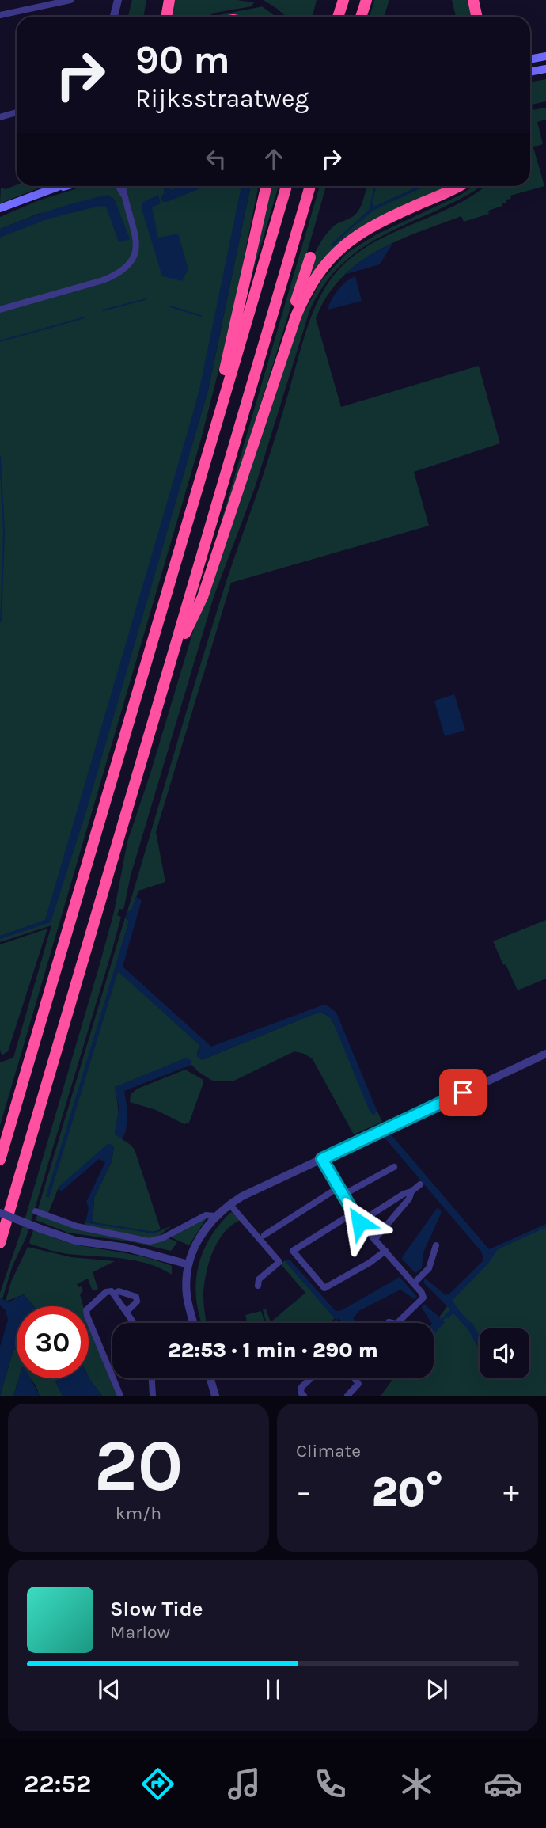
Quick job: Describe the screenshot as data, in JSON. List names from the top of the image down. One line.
{"page":{"turn":["90 m","Rijksstraatweg"],"limit":"30","trip":"22:53 · 1 min · 290 m","tile":[["20","km/h"],"Climate"],"heat":["−","20°","+"],"song":["Slow Tide","Marlow"],"tabs":"22:52"}}
